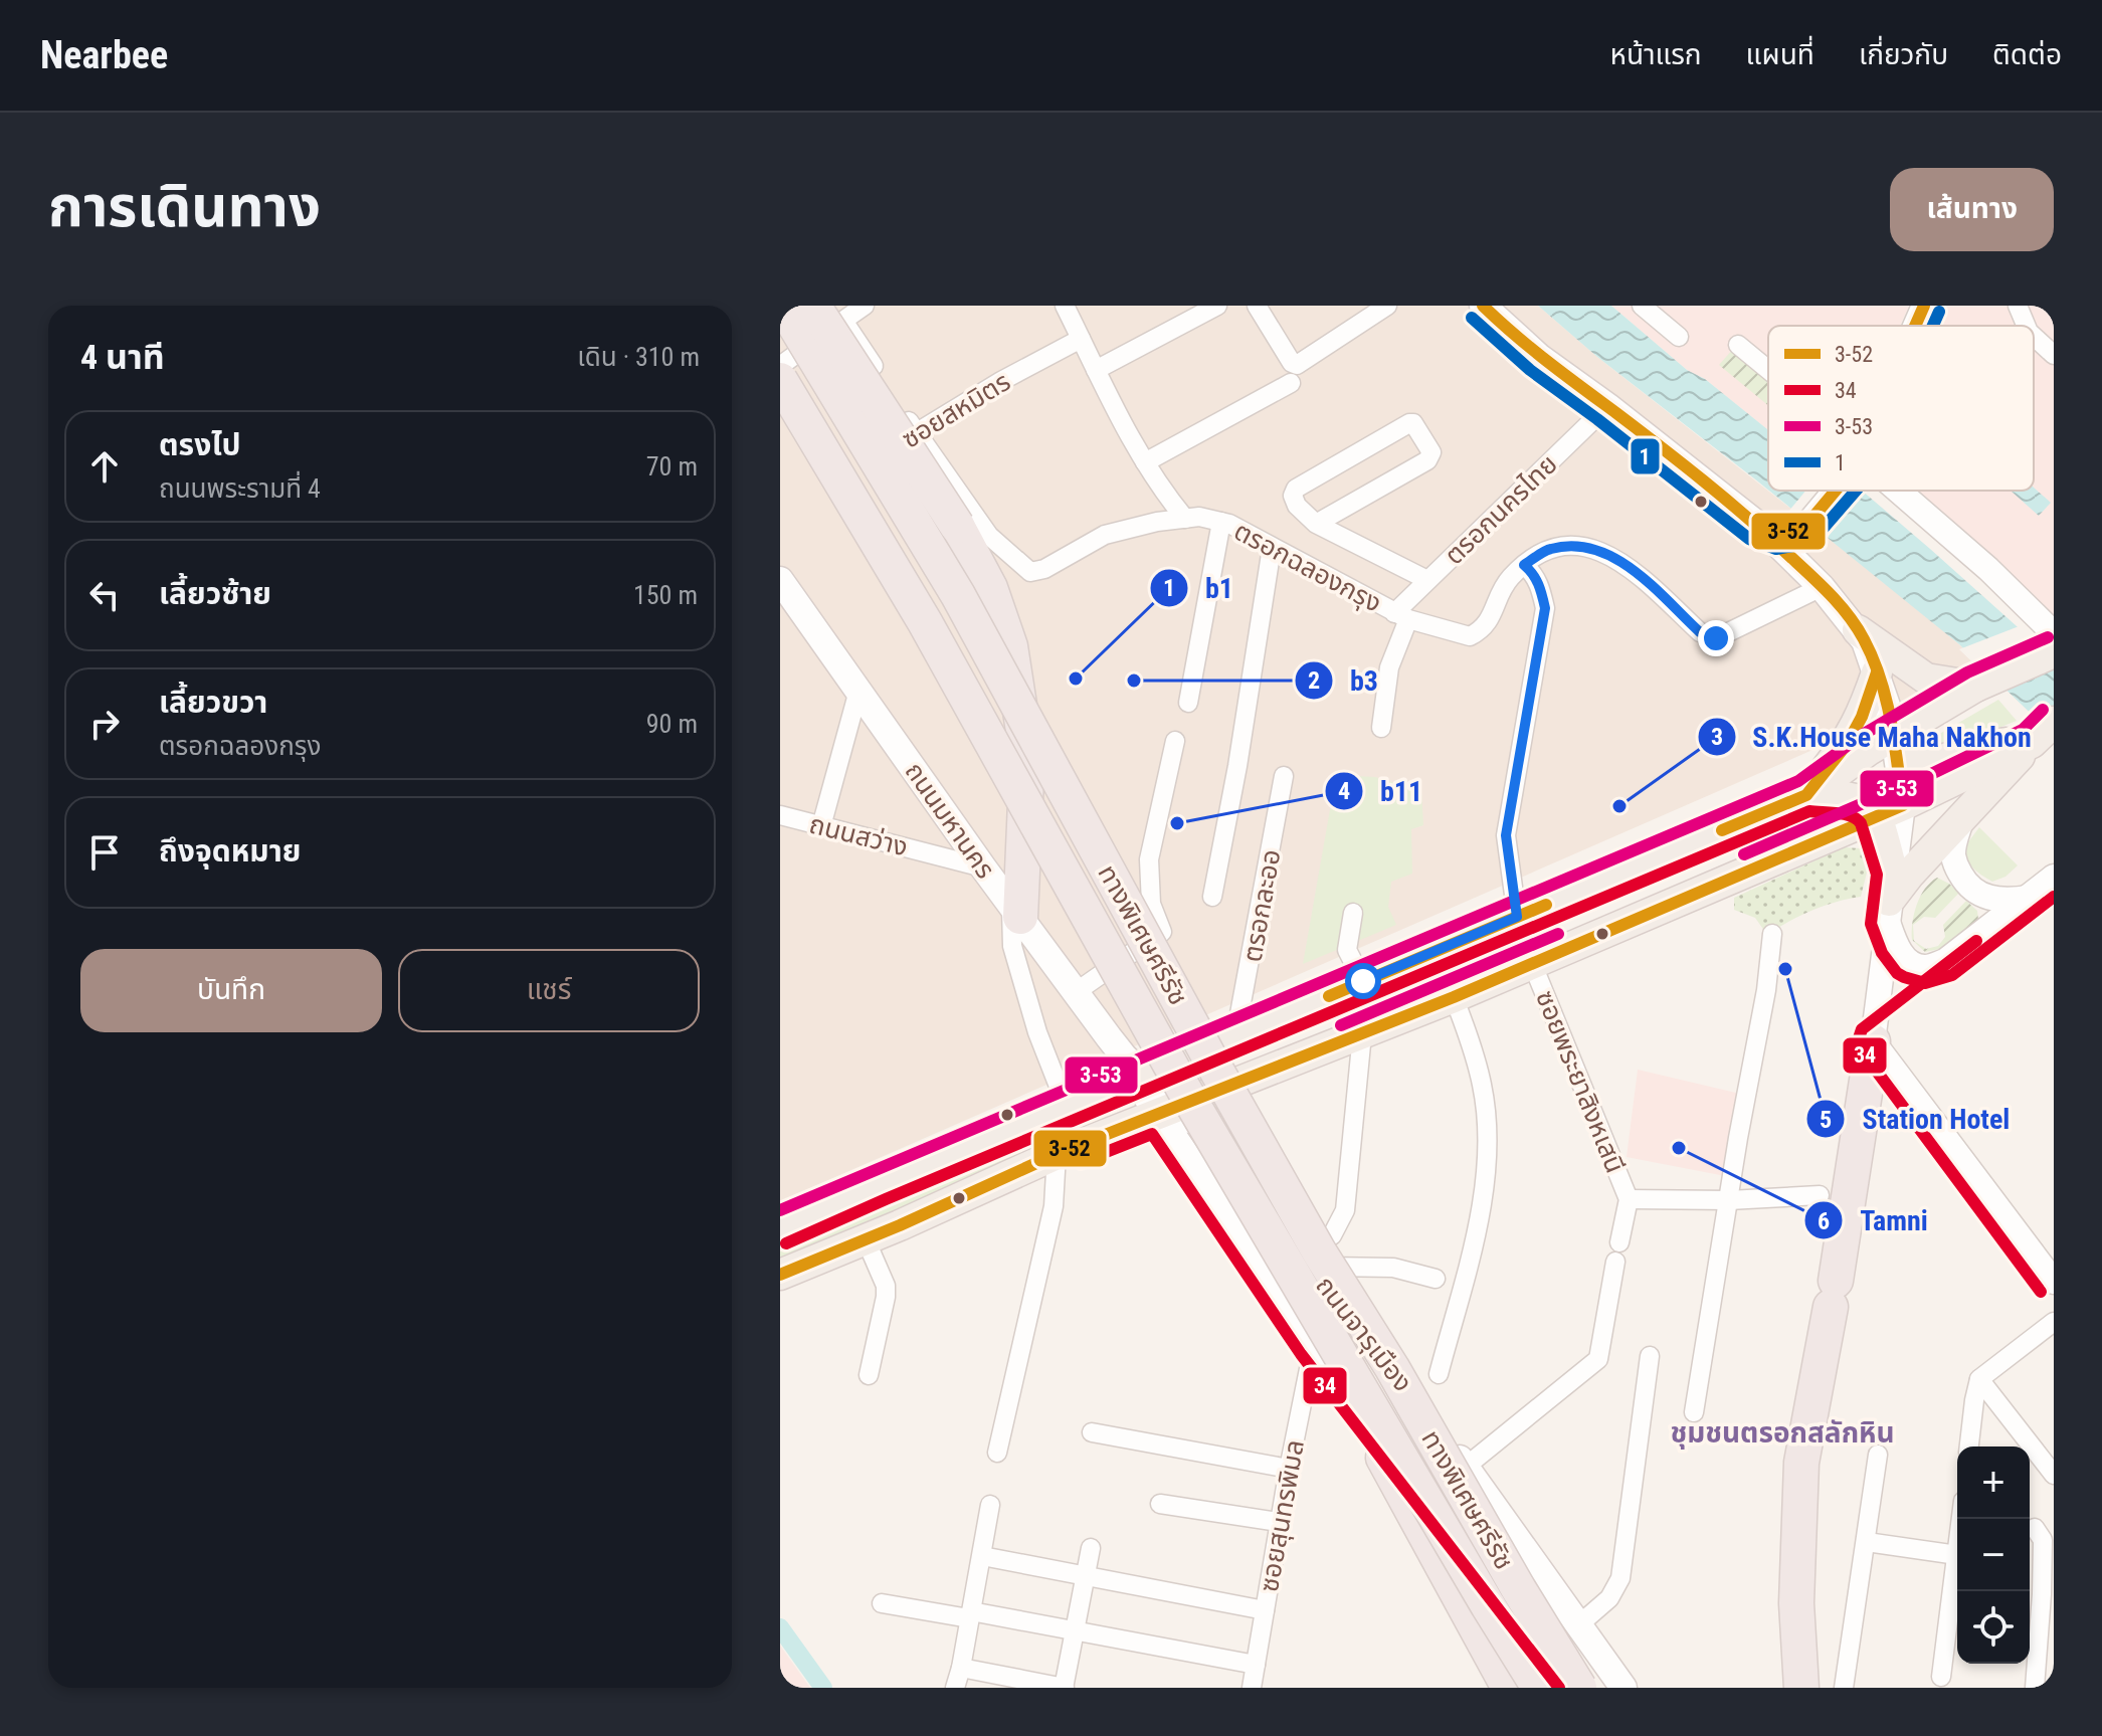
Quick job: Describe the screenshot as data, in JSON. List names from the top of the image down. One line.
{"streets":{"highway":["ทางพิเศษศรีรัช"],"main road":["ถนนมหานคร","ถนนจารุเมือง"],"street":["ซอยสหมิตร","ตรอกนครไทย","ตรอกฉลองกรุง","ถนนสว่าง","ตรอกละออ","ซอยพระยาสิงหเสนี","ซอยสุนทรพิมล"]},"crossings":[["ซอยสหมิตร","ตรอกฉลองกรุง"],["ตรอกนครไทย","ตรอกฉลองกรุง"],["ตรอกฉลองกรุง","ตรอกละออ"],["ถนนมหานคร","ถนนสว่าง"],["ถนนมหานคร","ถนนจารุเมือง"],["ทางพิเศษศรีรัช","ถนนจารุเมือง"],["ถนนจารุเมือง","ซอยสุนทรพิมล"]],"districts":["ชุมชนตรอกสลักหิน"],"places":["b1","b3","S.K.House Maha Nakhon","b11","Station Hotel","Tamni"],"lines":["transit line 3-52","transit line 1","transit line 3-53","transit line 34"],"legend":["3-52","34","3-53","1"],"page":{"header":"Nearbee","nav":["หน้าแรก","แผนที่","เกี่ยวกับ","ติดต่อ"],"title":"การเดินทาง","buttons":["เส้นทาง",["บันทึก","แชร์"]],"heading":["4 นาที","เดิน · 310 m"],"list":[["ตรงไป","ถนนพระรามที่ 4","70 m"],["เลี้ยวซ้าย","150 m"],["เลี้ยวขวา","ตรอกฉลองกรุง","90 m"],"ถึงจุดหมาย"],"map_buttons":["+","−"]}}
